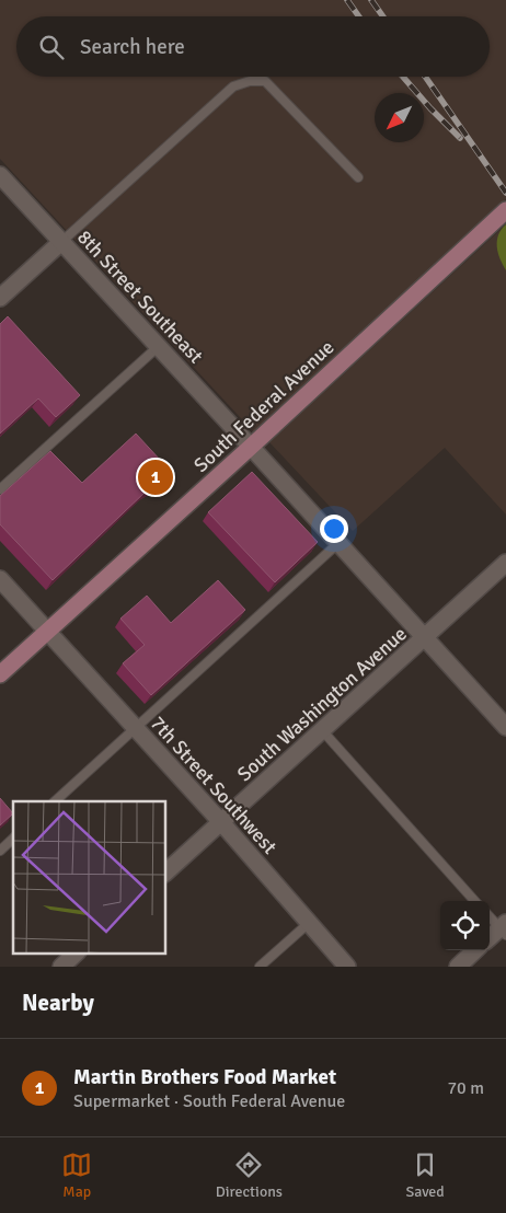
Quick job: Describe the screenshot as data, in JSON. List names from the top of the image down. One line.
{"streets":{"main road":["South Federal Avenue"],"street":["8th Street Southeast","South Washington Avenue","7th Street Southwest"]},"crossings":[["8th Street Southeast","South Federal Avenue"],["8th Street Southeast","South Washington Avenue"],["South Federal Avenue","7th Street Southwest"],["South Washington Avenue","7th Street Southwest"]],"north":"bottom left","page":{"search":"Search here","pins":"1","heading":"Nearby","list":[{"mark":"1","name":"Martin Brothers Food Market","note":"Supermarket · South Federal Avenue","value":"70 m"}],"nav":["Map","Directions","Saved"]}}
